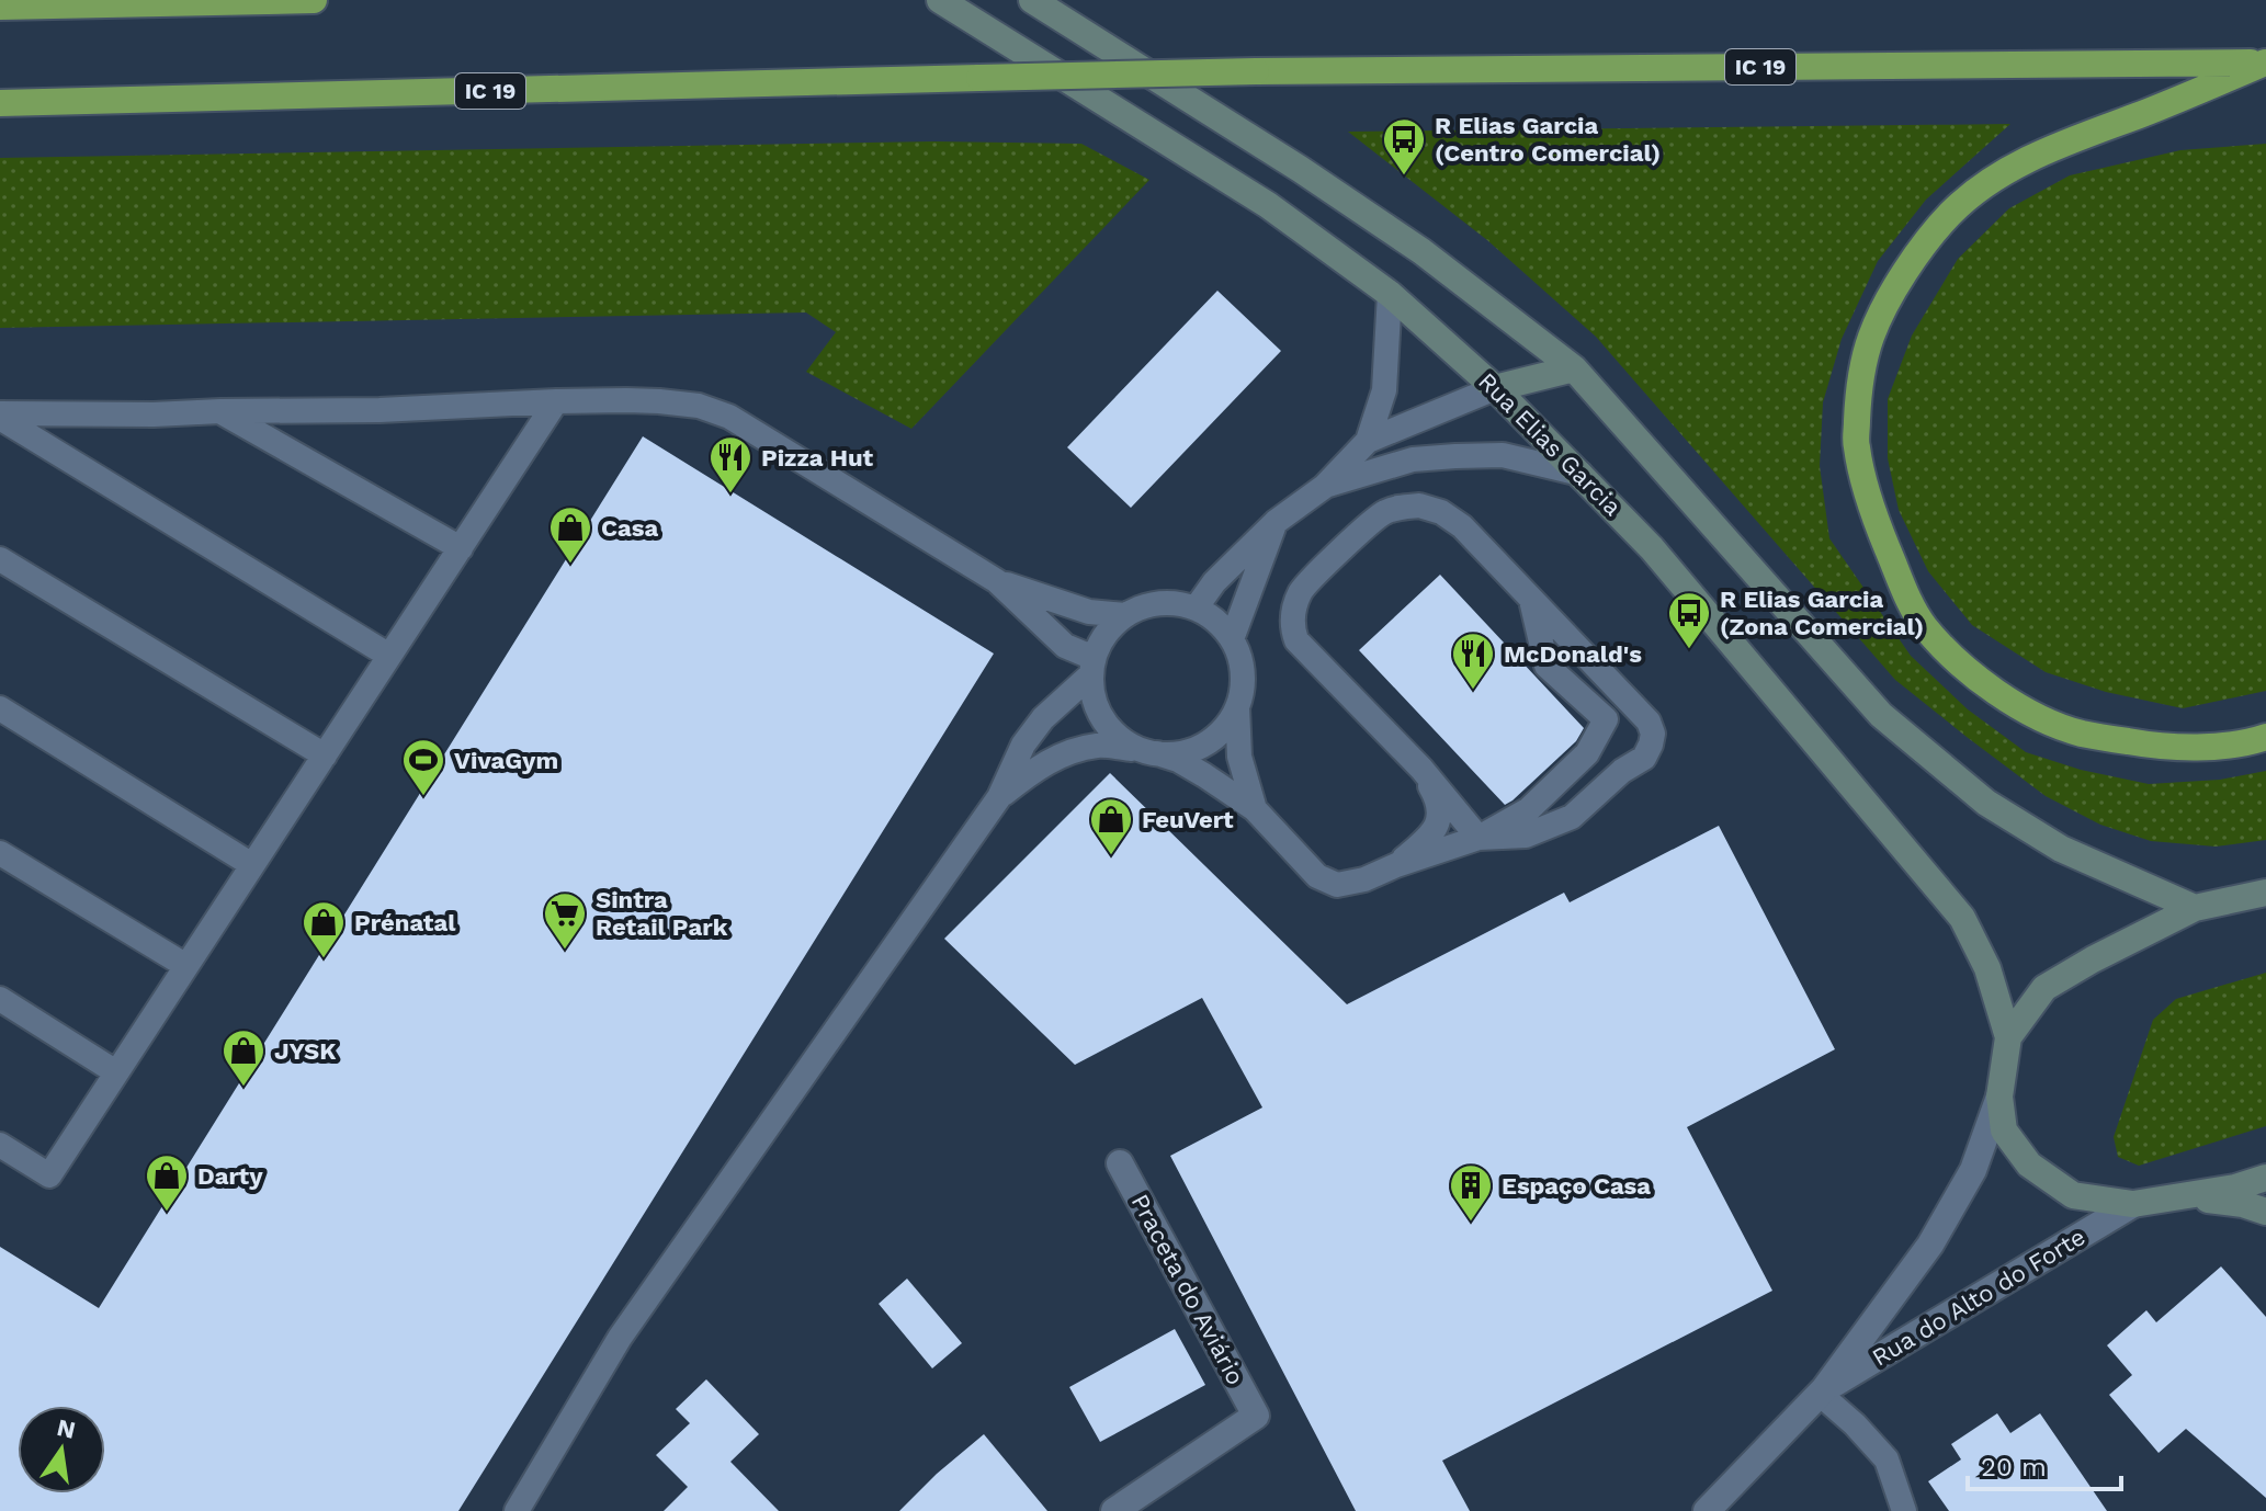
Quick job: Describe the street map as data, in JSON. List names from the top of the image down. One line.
{"streets":{"highway":["IC 19"],"street":["Rua Elias Garcia","Praceta do Aviário","Rua do Alto do Forte"]},"places":{"bus stop":["R Elias Garcia (Centro Comercial)","R Elias Garcia (Zona Comercial)"],"restaurant":["Pizza Hut","McDonald's"],"shop":["Casa","FeuVert","Prénatal","JYSK","Darty"],"sports":["VivaGym"],"supermarket":["Sintra Retail Park"],"building":["Espaço Casa"]},"scale_bar":"20 m","north":"top"}
